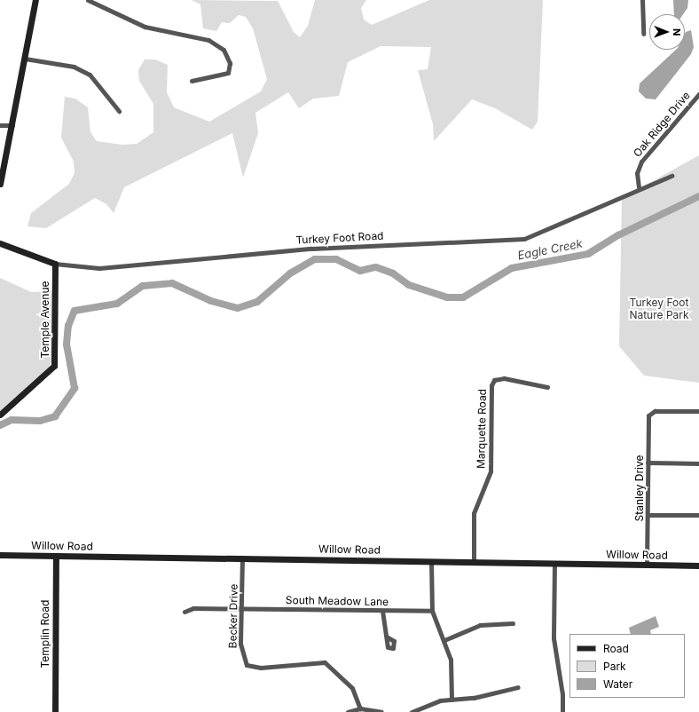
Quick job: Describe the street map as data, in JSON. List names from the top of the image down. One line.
{"streets":{"street":["Oak Ridge Drive","Turkey Foot Road","Temple Avenue","Marquette Road","Stanley Drive","Willow Road","South Meadow Lane","Becker Drive","Templin Road"]},"crossings":[["Oak Ridge Drive","Turkey Foot Road"],["Turkey Foot Road","Temple Avenue"],["Marquette Road","Willow Road"],["Stanley Drive","Willow Road"],["Willow Road","Becker Drive"],["Willow Road","Templin Road"],["South Meadow Lane","Becker Drive"]],"water":["Eagle Creek"],"parks":["Turkey Foot Nature Park"],"legend":["Road","Park","Water"],"north":"right"}
